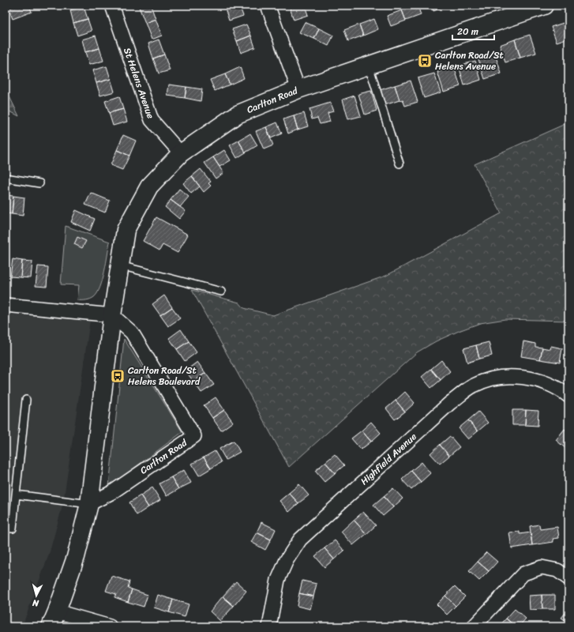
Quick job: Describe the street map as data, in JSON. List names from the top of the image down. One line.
{"streets":{"main road":["Carlton Road"],"street":["St Helens Avenue","Highfield Avenue"]},"crossings":[["St Helens Avenue","Carlton Road"]],"places":{"bus stop":["Carlton Road/St Helens Avenue","Carlton Road/St Helens Boulevard"]},"scale_bar":"20 m","north":"bottom"}
